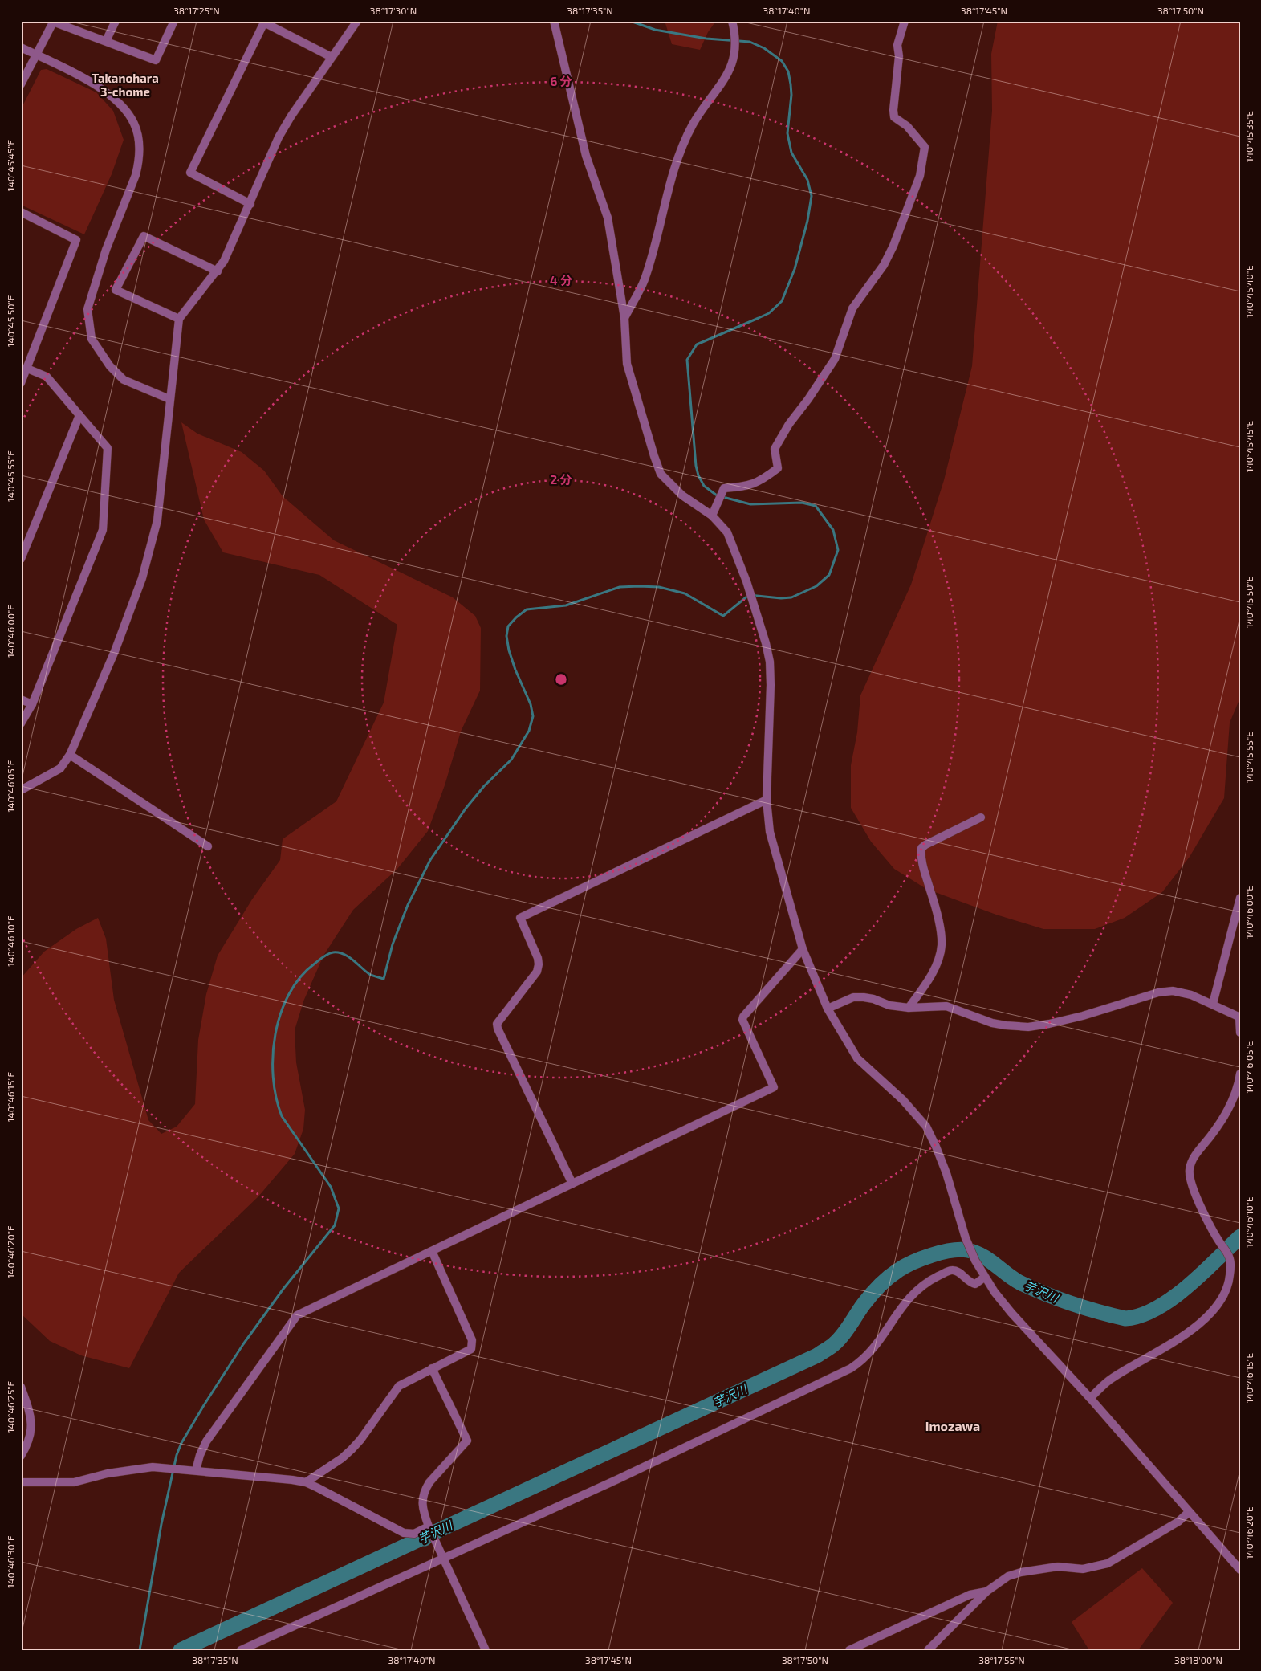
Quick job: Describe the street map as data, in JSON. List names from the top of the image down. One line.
{"districts":["Takanohara 3-chome","Imozawa"],"water":["芋沢川"],"coordinates":["38°17'25\"N","38°17'30\"N","38°17'35\"N","38°17'40\"N","38°17'45\"N","38°17'50\"N","140°45'35\"E","140°45'45\"E","140°45'40\"E","140°45'50\"E","140°45'55\"E","140°46'00\"E","140°46'05\"E","140°46'10\"E","140°46'15\"E","140°46'20\"E","140°46'25\"E","140°46'30\"E","38°17'55\"N","38°18'00\"N"],"rings":["6 分","4 分","2 分"]}
